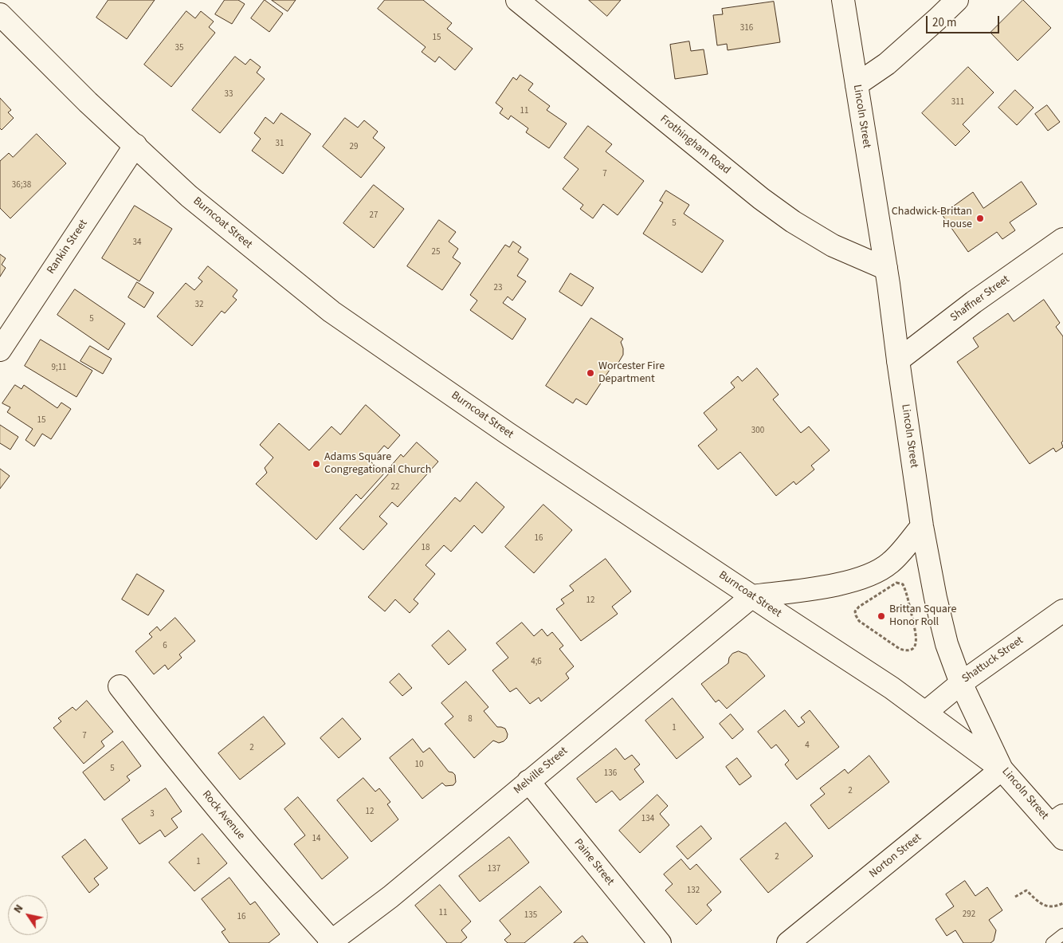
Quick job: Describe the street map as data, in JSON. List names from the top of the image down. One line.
{"streets":{"street":["Lincoln Street","Frothingham Road","Burncoat Street","Rankin Street","Shaffner Street","Shattuck Street","Melville Street","Rock Avenue","Norton Street","Paine Street"]},"crossings":[["Lincoln Street","Frothingham Road"],["Lincoln Street","Burncoat Street"],["Lincoln Street","Shaffner Street"],["Lincoln Street","Shattuck Street"],["Lincoln Street","Norton Street"],["Burncoat Street","Rankin Street"],["Burncoat Street","Shattuck Street"],["Burncoat Street","Melville Street"],["Burncoat Street","Norton Street"],["Melville Street","Rock Avenue"],["Melville Street","Paine Street"]],"places":["Chadwick-Brittan House","Worcester Fire Department","Adams Square Congregational Church","Brittan Square Honor Roll"],"house_numbers":["316","15","35","33","311","11","31","29","7","36;38","27","5","34","25","23","32","5","9;11","15","300","22","16","18","12","6","4;6","8","1","7","4","2","10","5","136","2","12","3","134","14","2","1","137","132","11","292","135","16"],"scale_bar":"20 m","north":"top left"}
